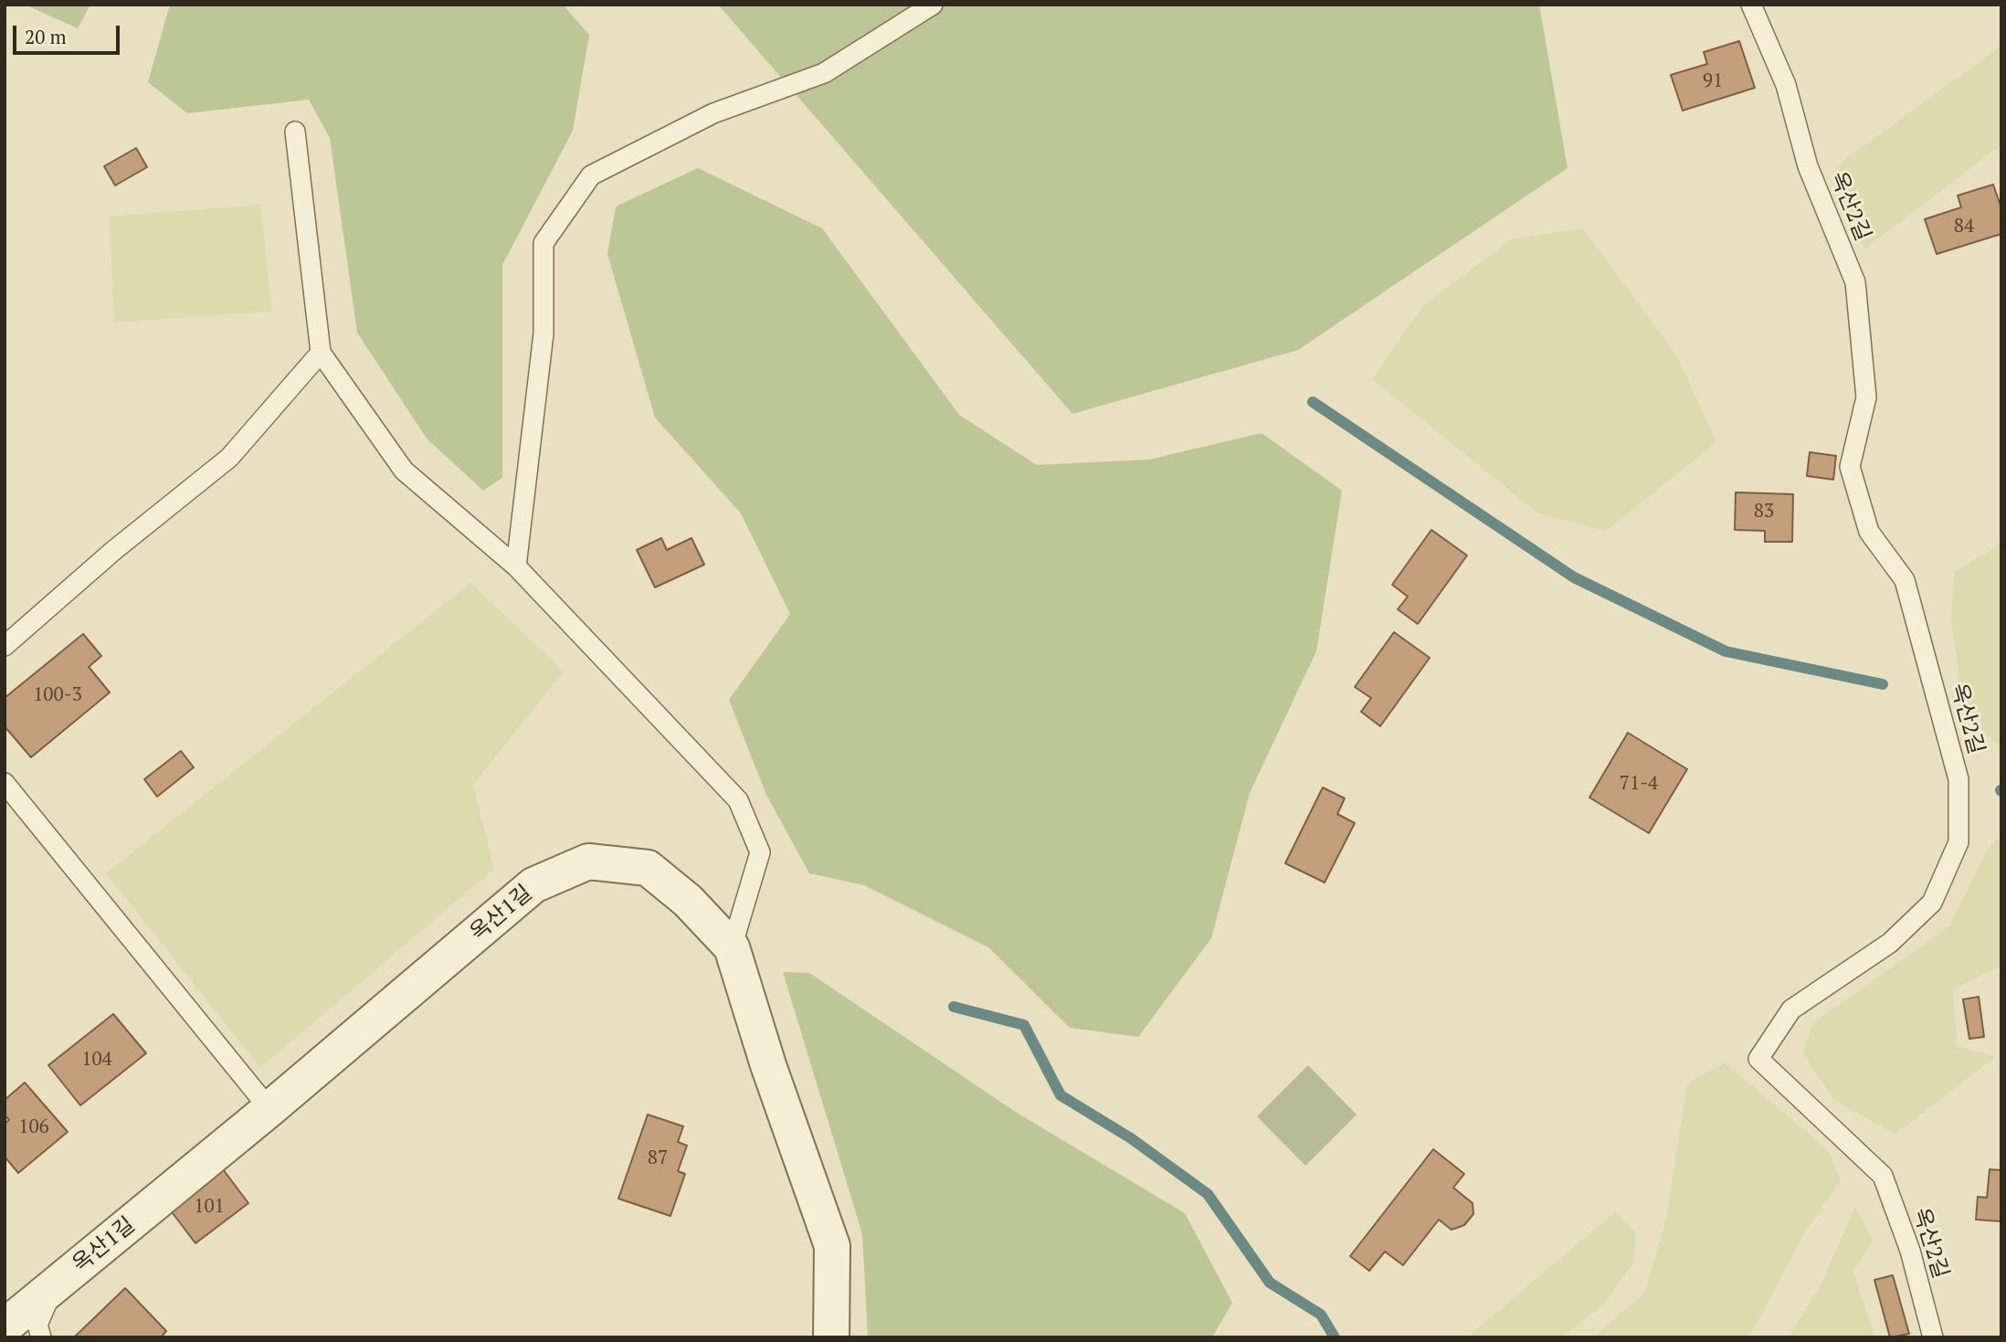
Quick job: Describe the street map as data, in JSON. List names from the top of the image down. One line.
{"streets":{"street":["옥산1길"],"lane":["옥산2길"]},"house_numbers":["91","84","83","100-3","71-4","104","106","87","101"],"scale_bar":"20 m"}
